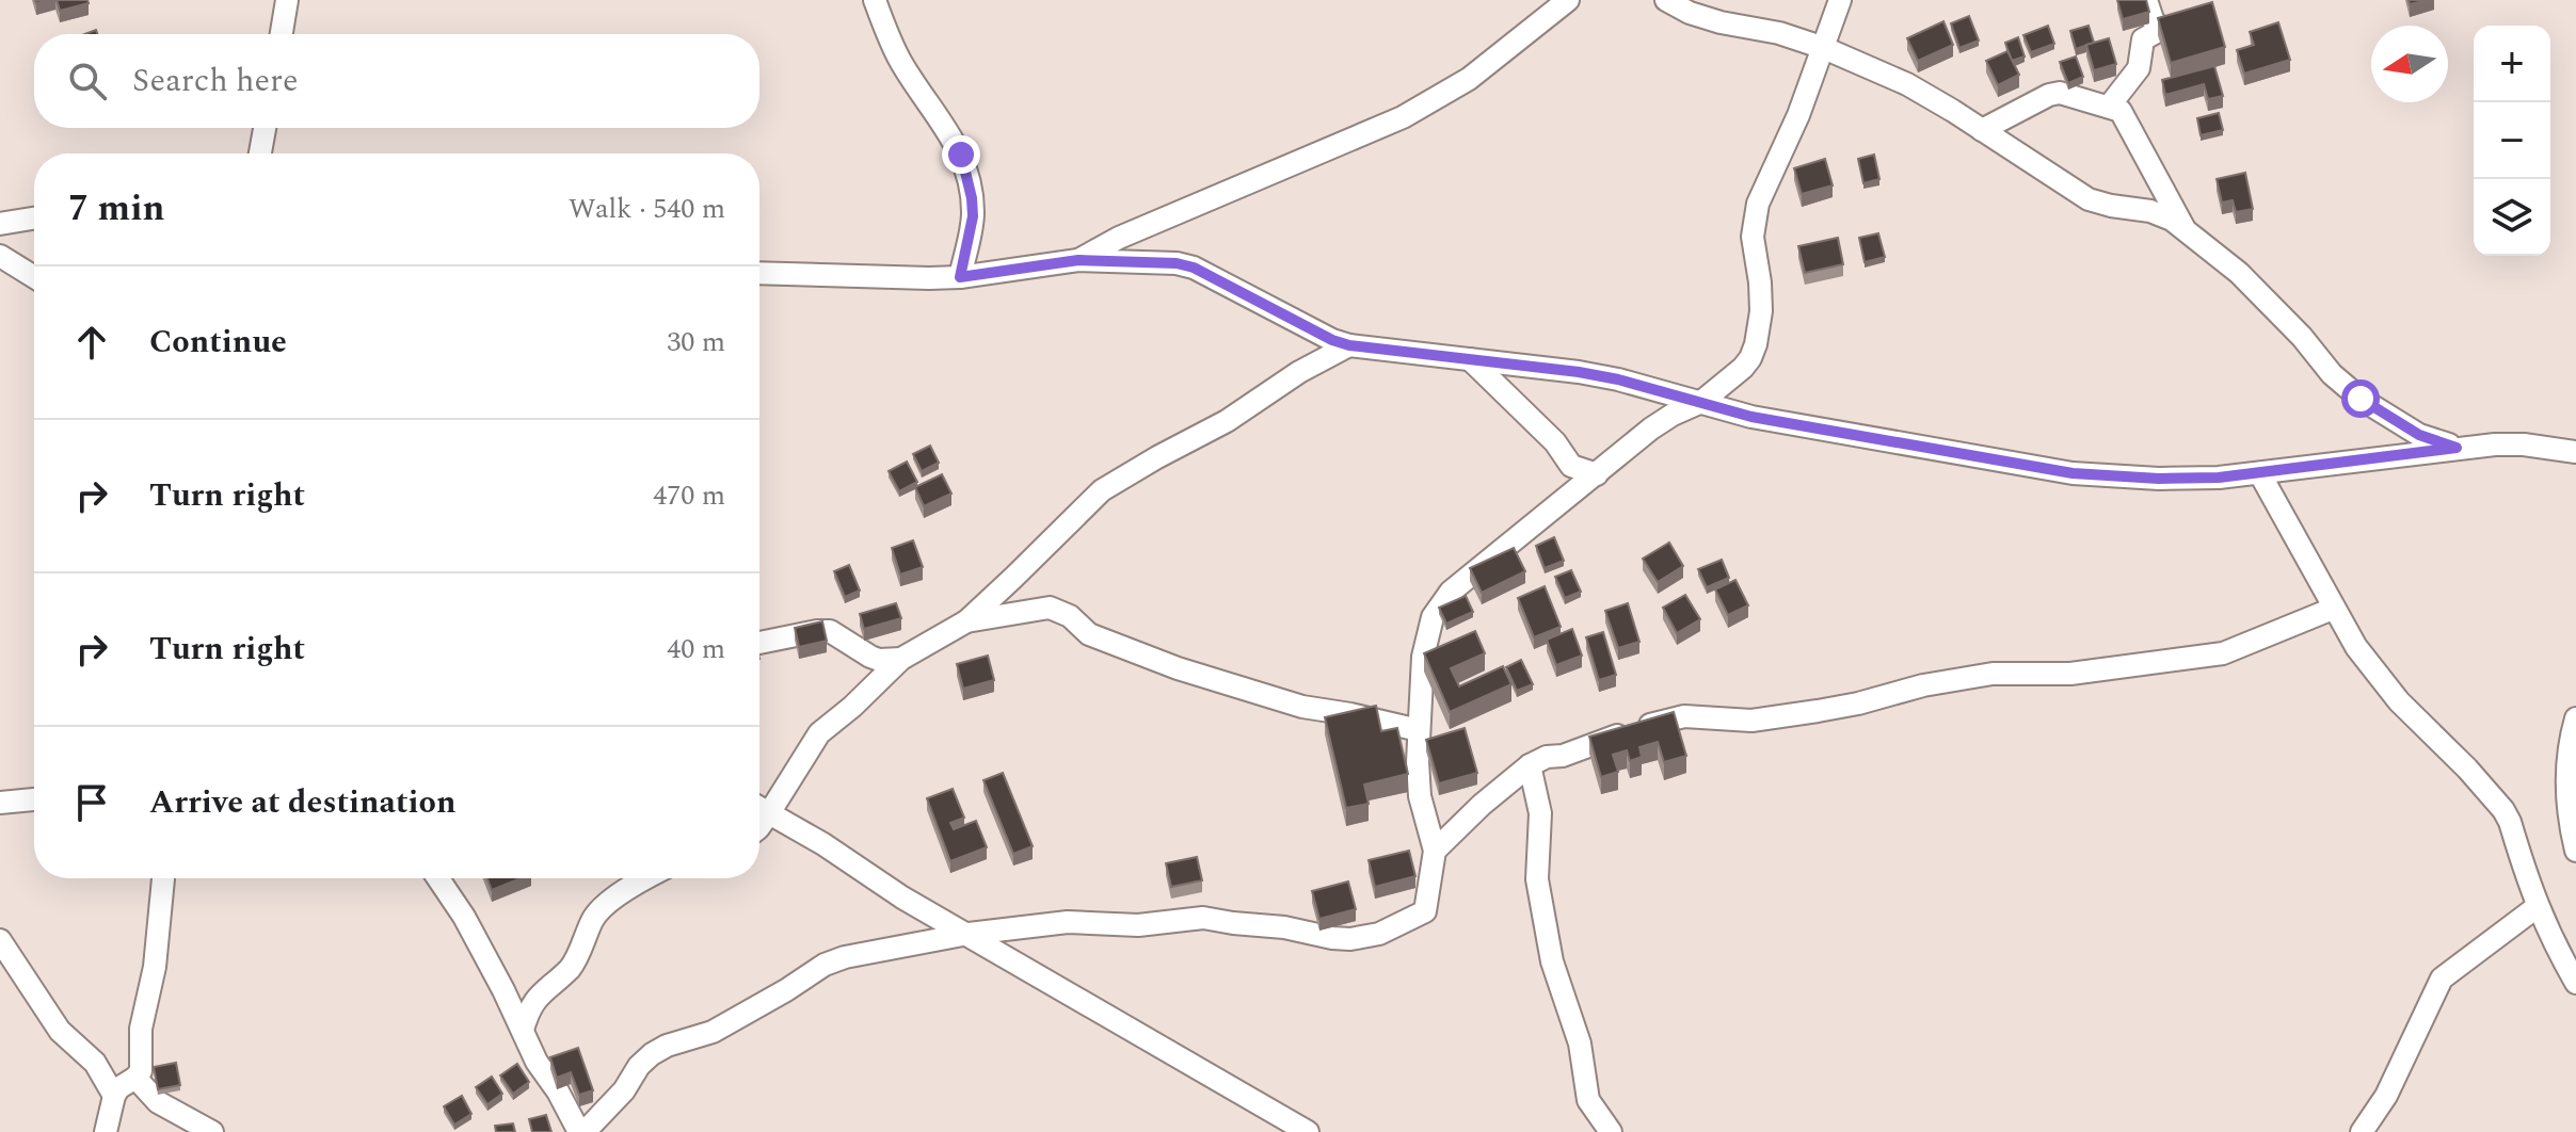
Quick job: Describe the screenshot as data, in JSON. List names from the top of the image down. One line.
{"north":"left","page":{"map_buttons":["+","−"],"search":"Search here","heading":["7 min","Walk · 540 m"],"list":[["Continue","30 m"],["Turn right","470 m"],["Turn right","40 m"],"Arrive at destination"]}}
